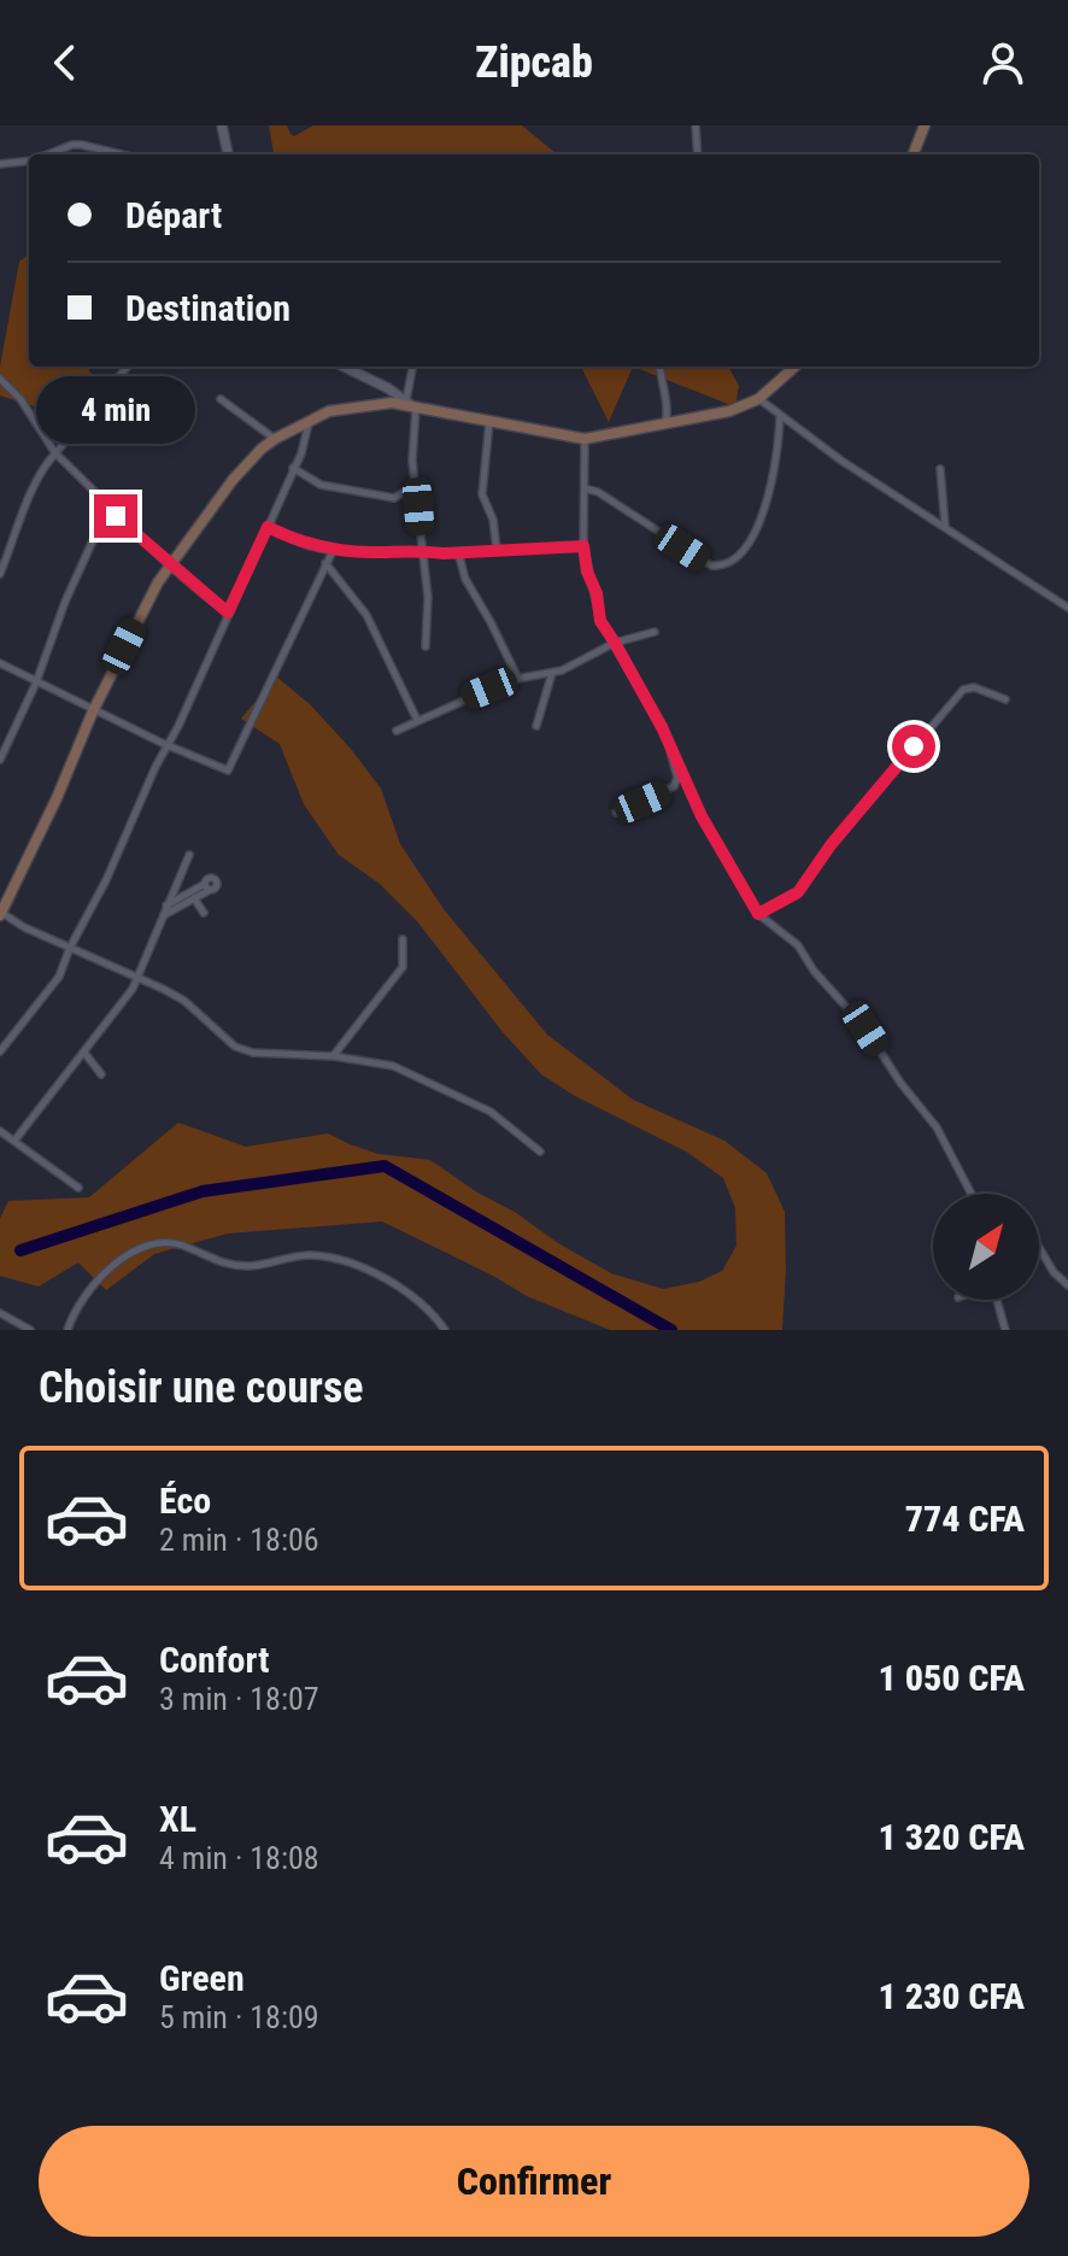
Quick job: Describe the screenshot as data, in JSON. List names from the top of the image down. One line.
{"north":"top right","page":{"header":"Zipcab","banner":["Départ","Destination"],"bubble":"4 min","heading":"Choisir une course","list":[{"name":"Éco","note":"2 min · 18:06","value":"774 CFA"},{"name":"Confort","note":"3 min · 18:07","value":"1 050 CFA"},{"name":"XL","note":"4 min · 18:08","value":"1 320 CFA"},{"name":"Green","note":"5 min · 18:09","value":"1 230 CFA"}],"buttons":"Confirmer"}}
